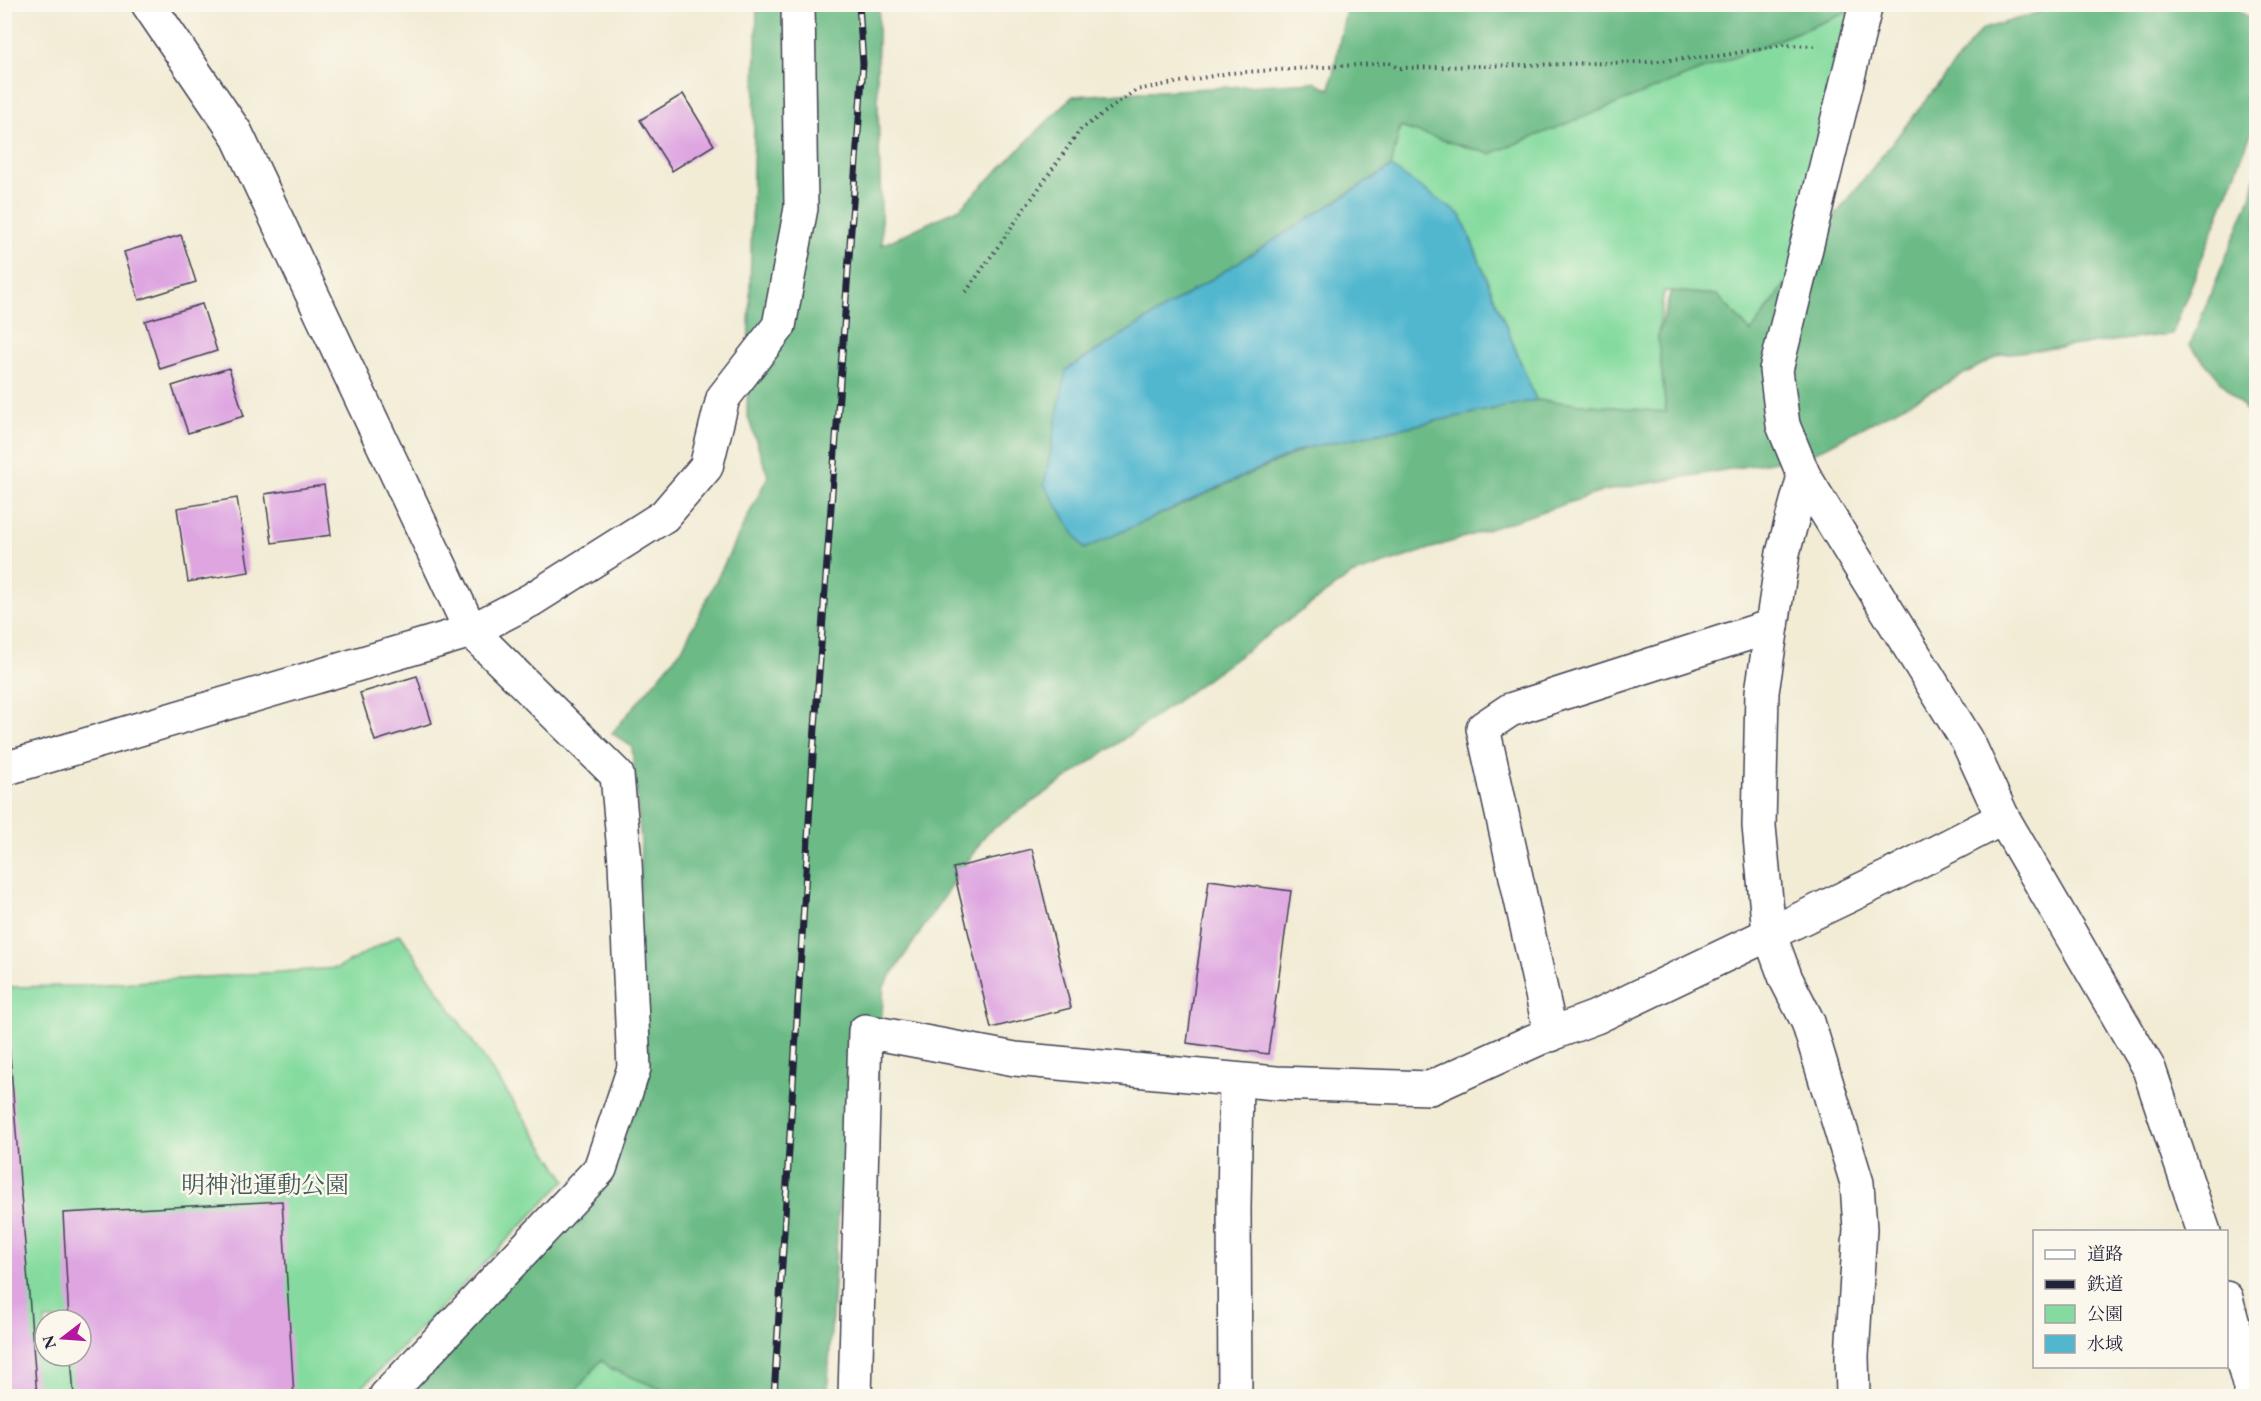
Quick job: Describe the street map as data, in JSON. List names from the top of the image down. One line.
{"parks":["明神池運動公園"],"legend":["道路","鉄道","公園","水域"],"north":"left"}
